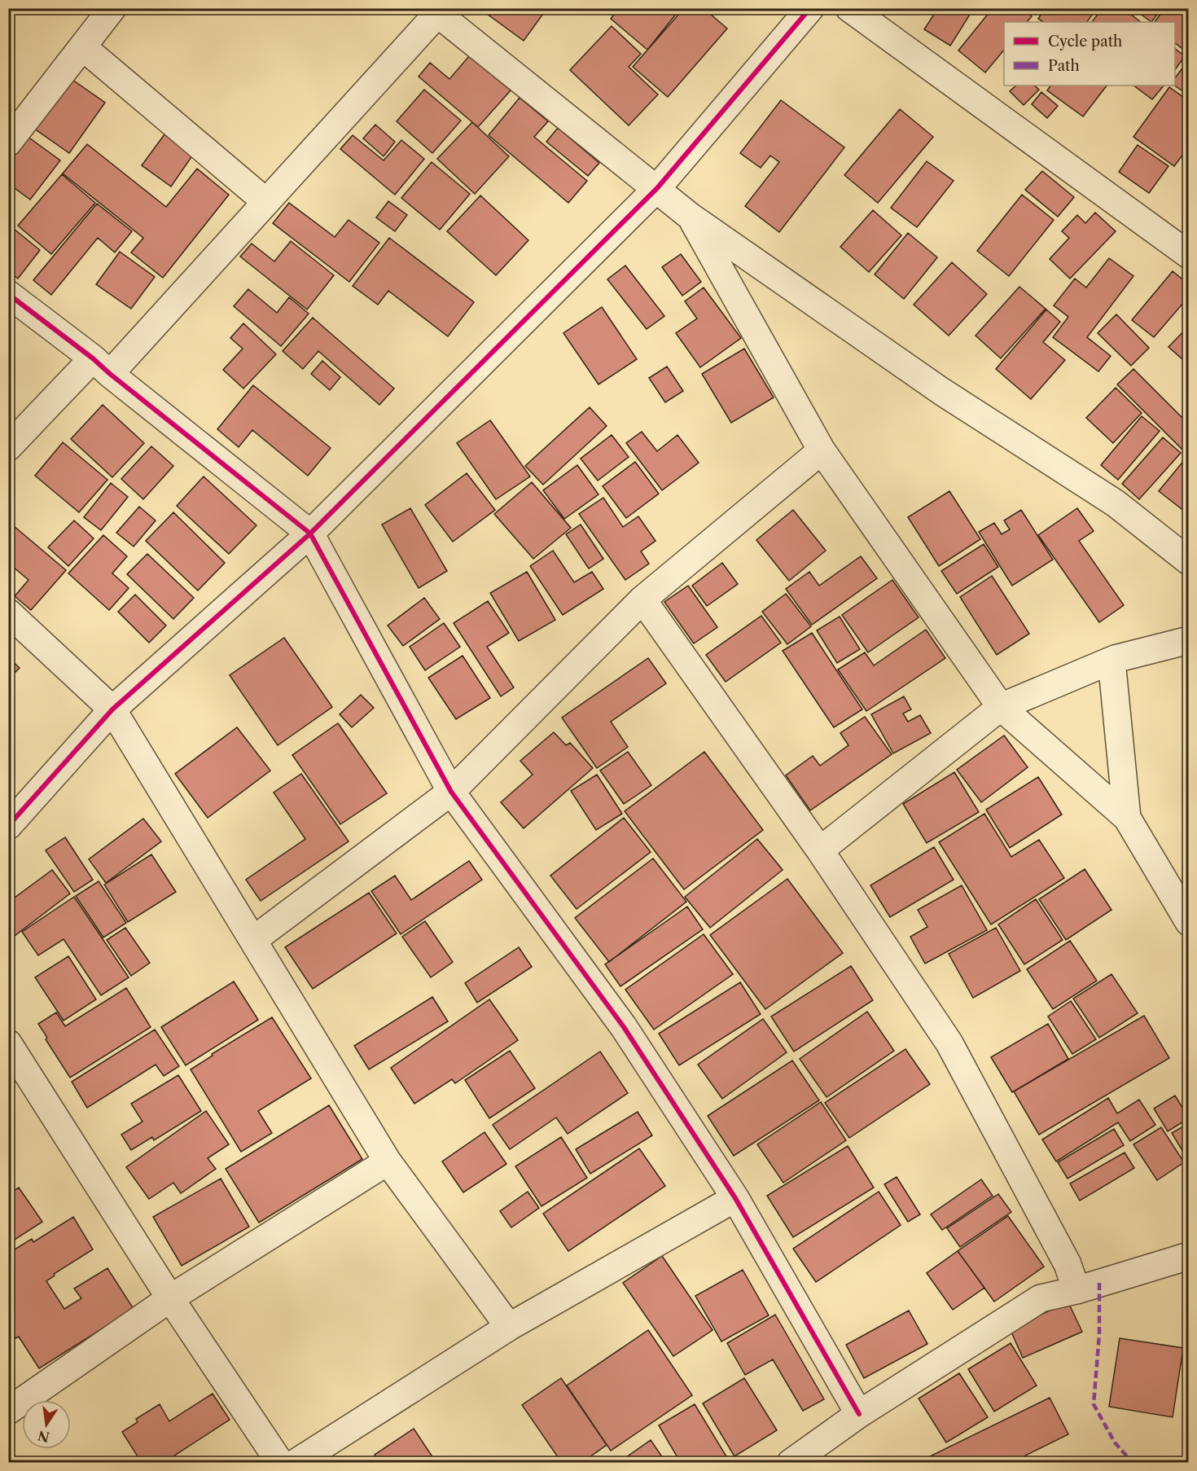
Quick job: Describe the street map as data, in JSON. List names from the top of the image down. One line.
{"legend":["Cycle path","Path"],"north":"bottom"}
